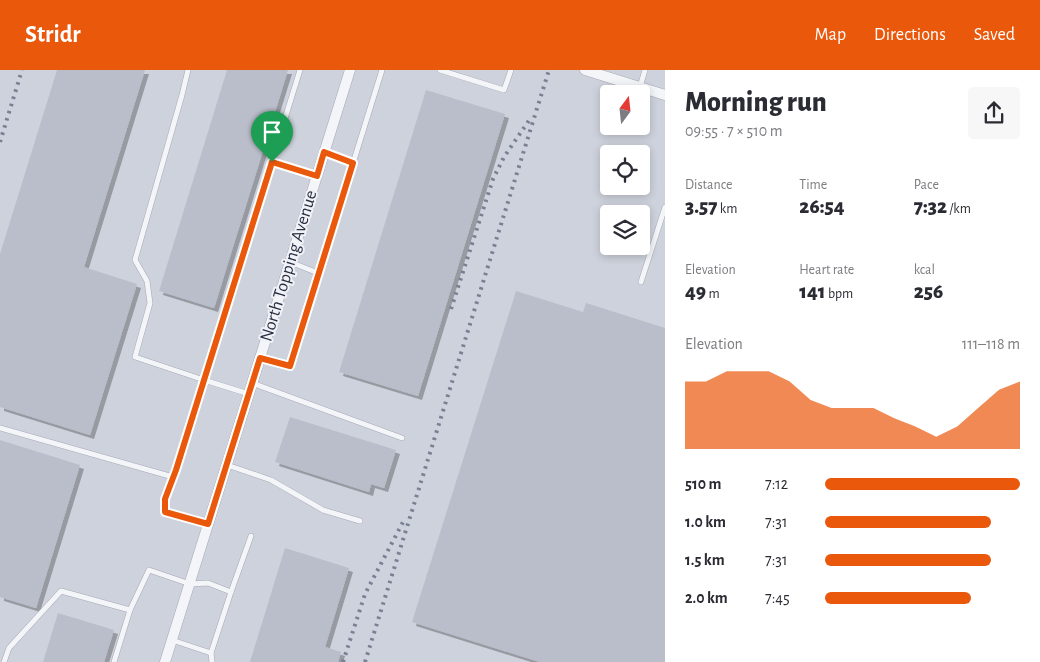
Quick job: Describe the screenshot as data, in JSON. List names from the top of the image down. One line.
{"streets":{"street":["North Topping Avenue"]},"north":"top","page":{"header":"Stridr","nav":["Map","Directions","Saved"],"heading":["Morning run","09:55 · 7 × 510 m"],"stats":[["Distance","3.57 km"],["Time","26:54"],["Pace","7:32 /km"],["Elevation","49 m"],["Heart rate","141 bpm"],["kcal","256"]],"chart":["Elevation","111–118 m"],"list":[{"name":"510 m","note":"7:12"},{"name":"1.0 km","note":"7:31"},{"name":"1.5 km","note":"7:31"},{"name":"2.0 km","note":"7:45"}]}}
